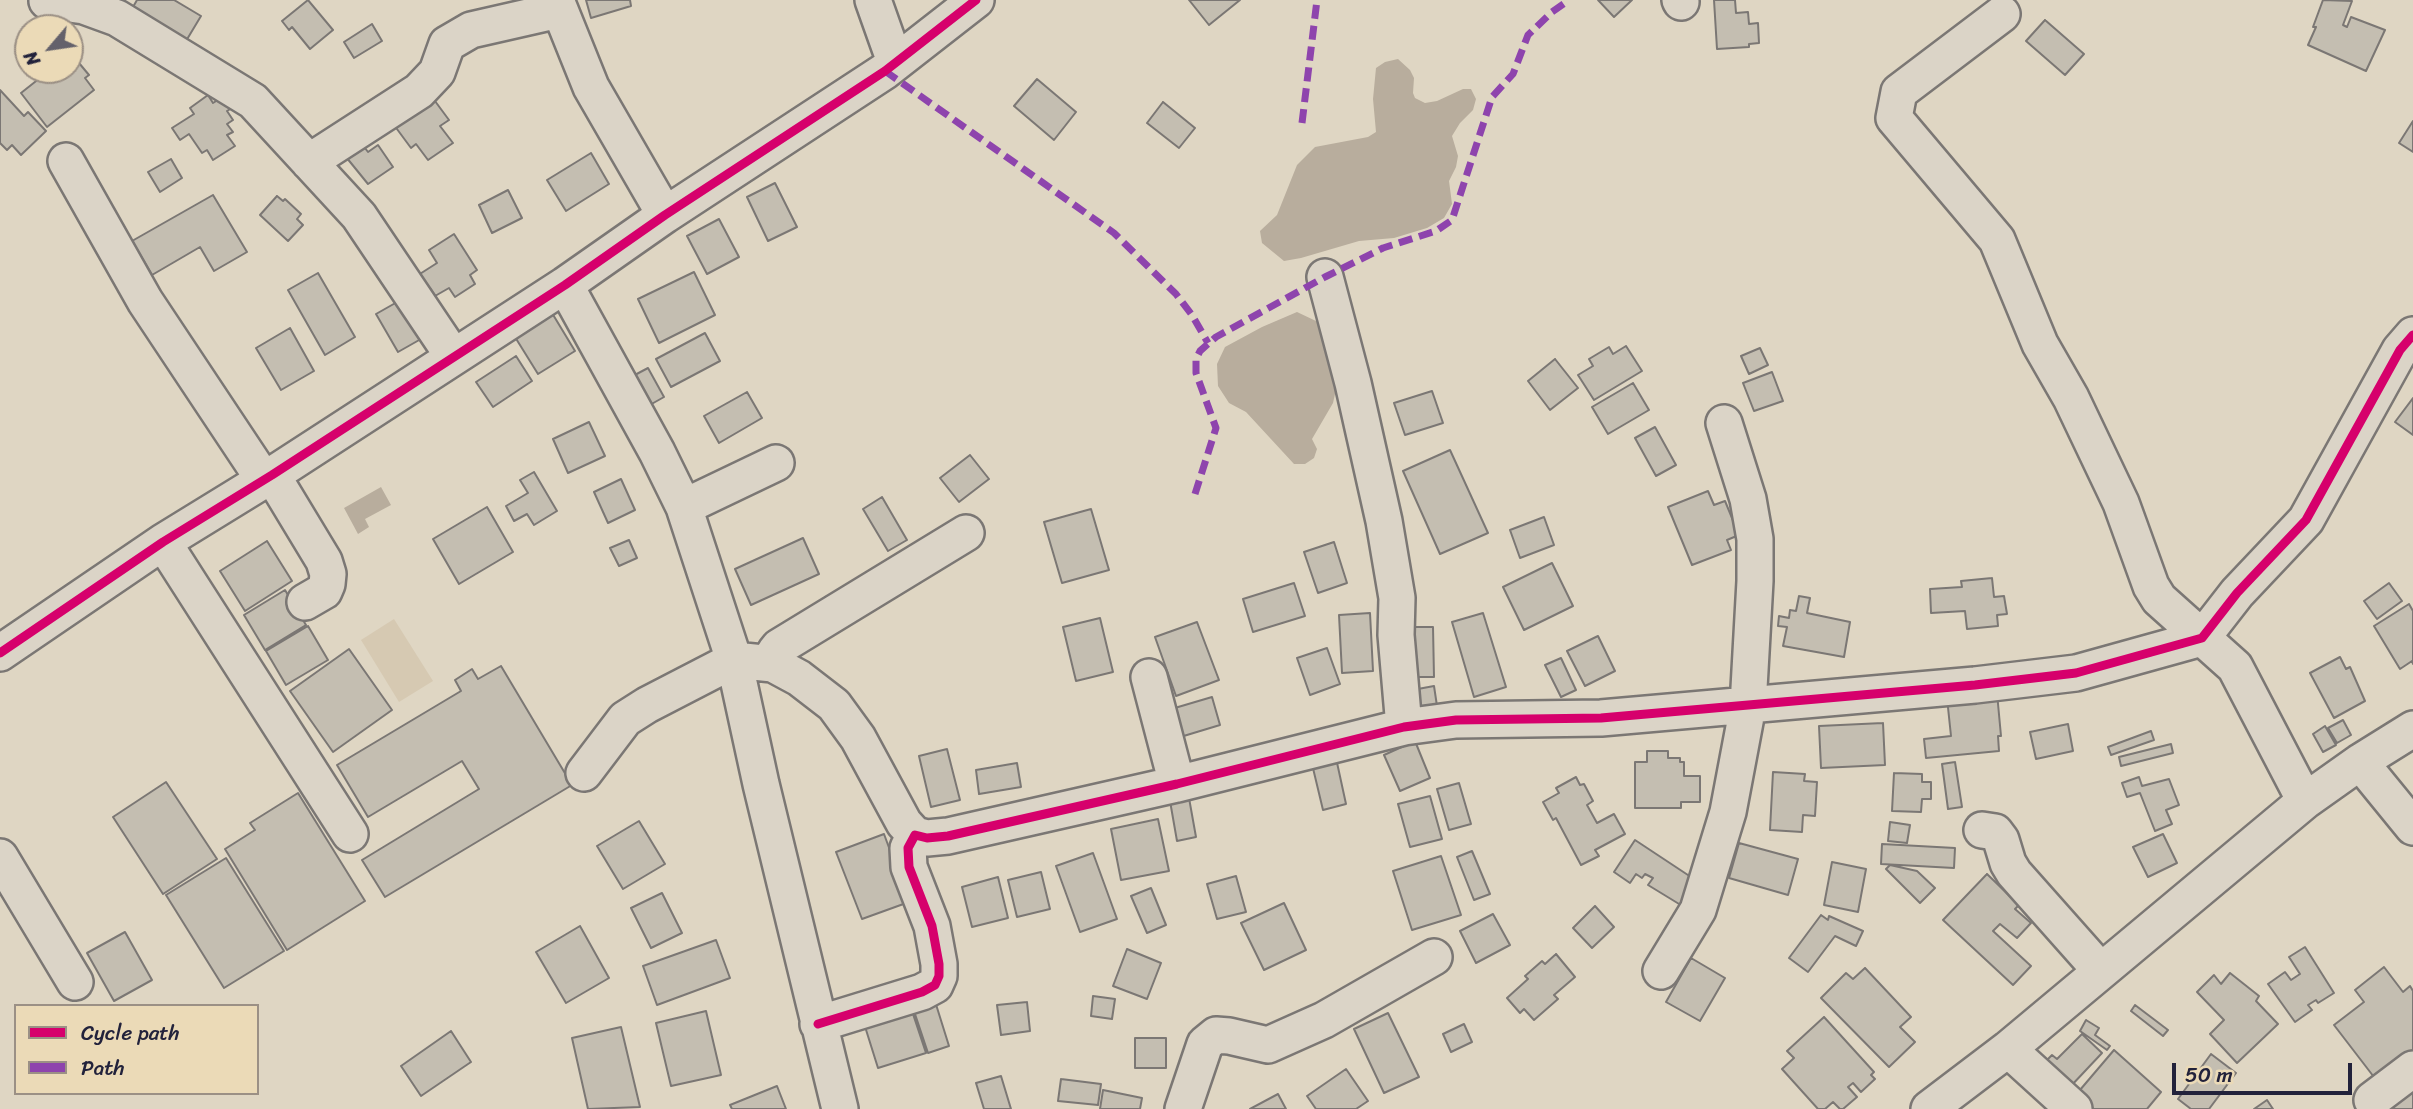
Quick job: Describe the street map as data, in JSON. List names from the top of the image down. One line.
{"legend":["Cycle path","Path"],"scale_bar":"50 m","north":"bottom left"}
